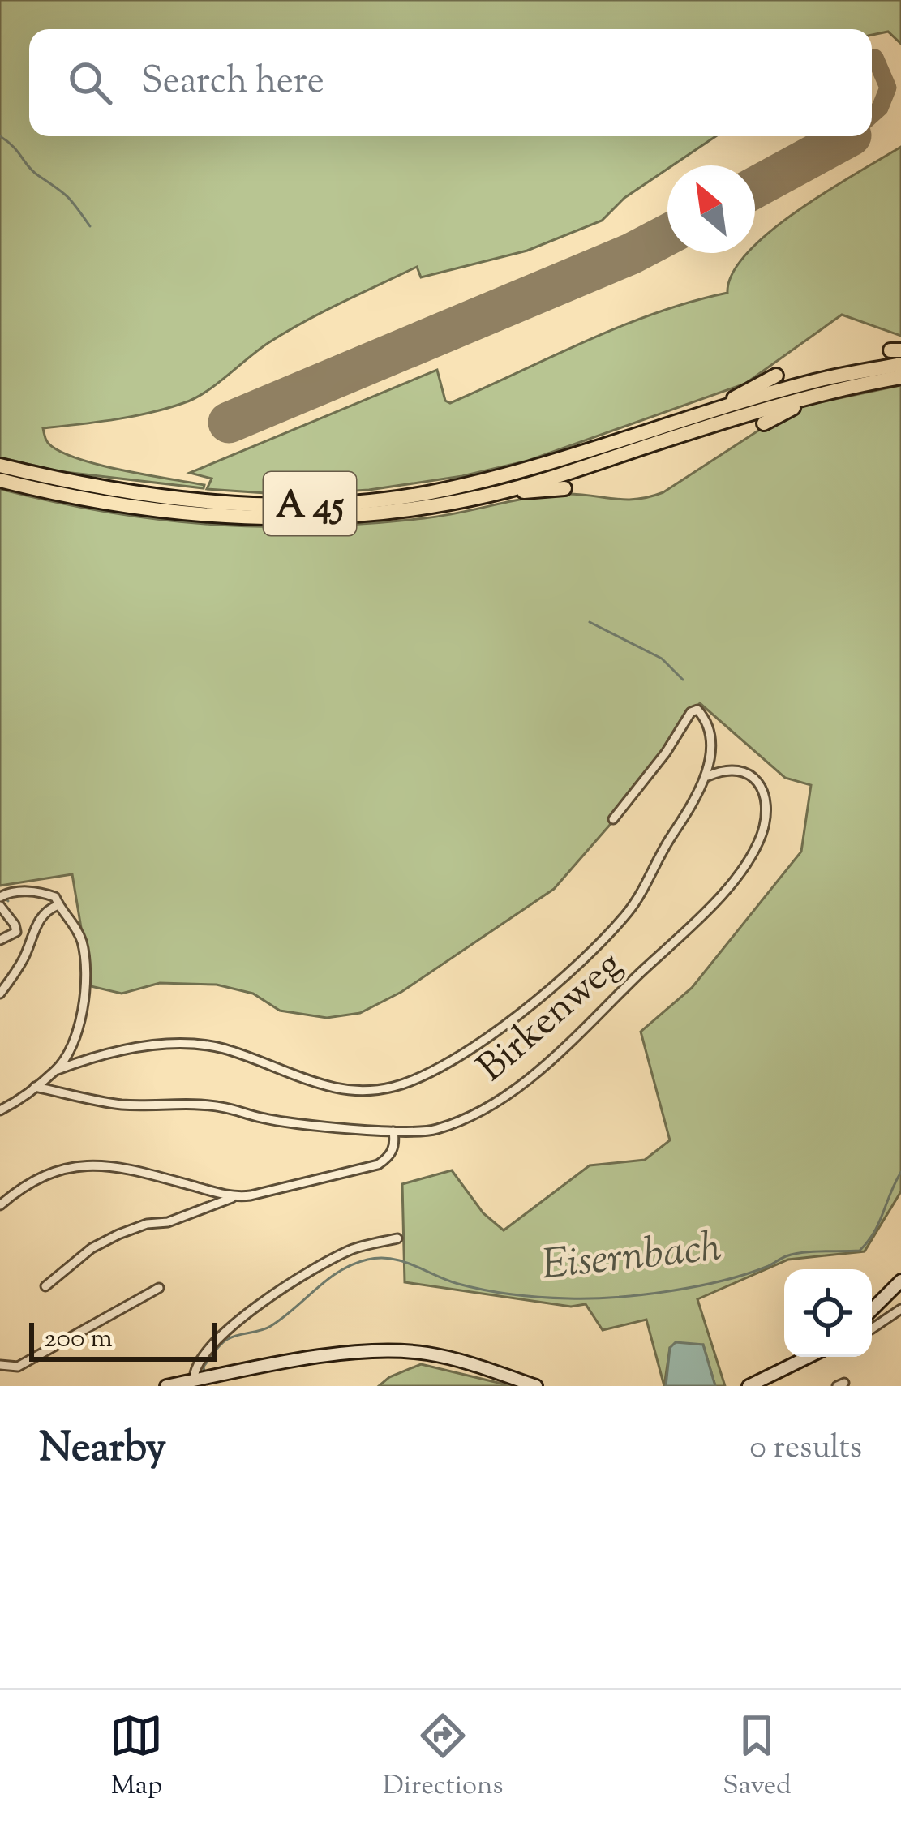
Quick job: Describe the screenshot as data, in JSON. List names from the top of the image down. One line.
{"streets":{"highway":["A 45"],"street":["Birkenweg"]},"water":["Eisernbach"],"scale_bar":"200 m","north":"top left","page":{"search":"Search here","scale":"200 m","heading":["Nearby","0 results"],"nav":["Map","Directions","Saved"]}}
